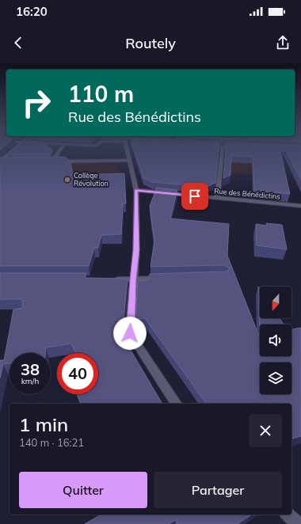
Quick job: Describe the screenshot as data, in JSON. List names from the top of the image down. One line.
{"streets":{"street":["Rue des Bénédictins"]},"places":["Collège Révolution"],"north":"bottom","page":{"status":"16:20","header":"Routely","turn":["110 m","Rue des Bénédictins"],"speed":"38 km/h","limit":"40","heading":["1 min","140 m · 16:21"],"buttons":["Quitter","Partager"]}}
